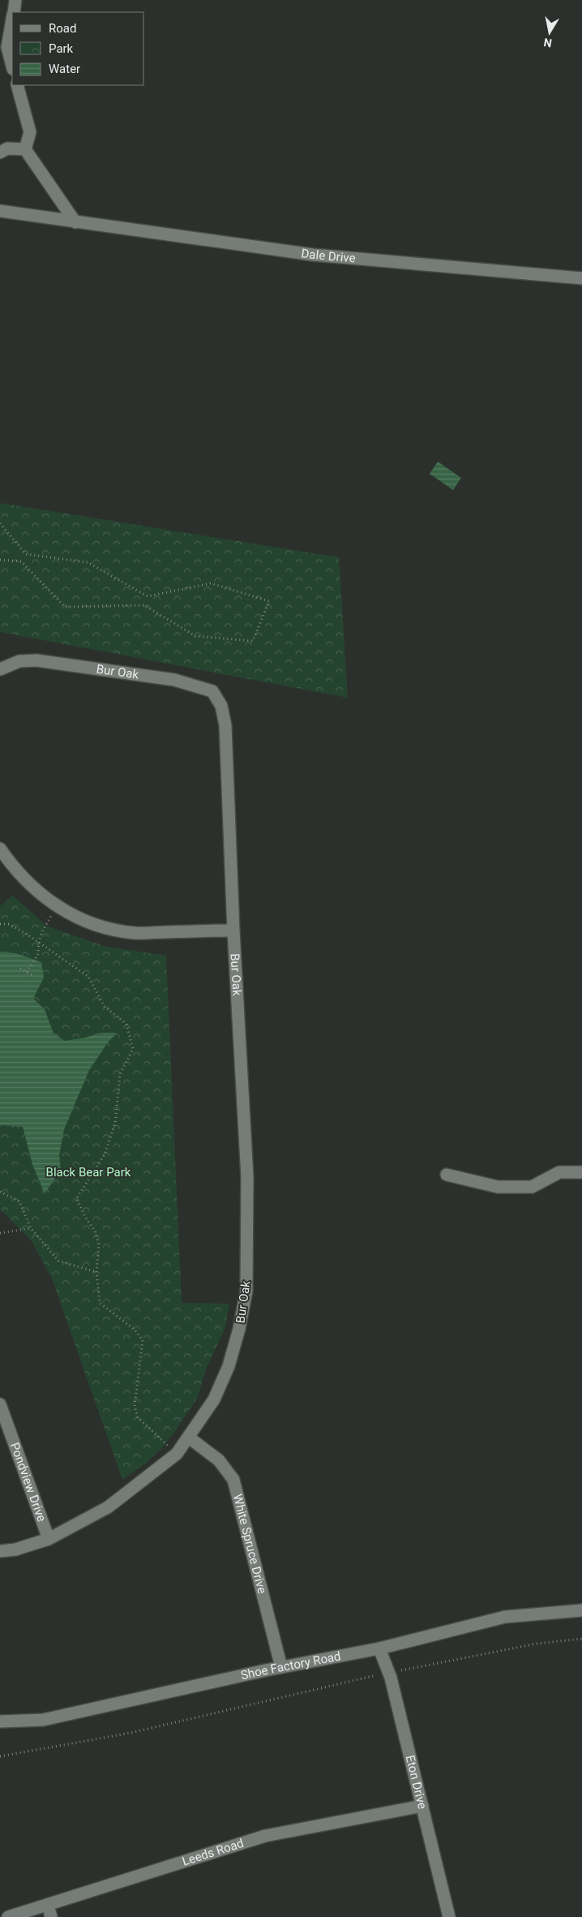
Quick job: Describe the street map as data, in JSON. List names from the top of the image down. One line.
{"streets":{"street":["Dale Drive","Bur Oak","Pondview Drive","White Spruce Drive","Shoe Factory Road","Eton Drive","Leeds Road"]},"crossings":[["Bur Oak","Pondview Drive"],["Bur Oak","White Spruce Drive"],["White Spruce Drive","Shoe Factory Road"],["Shoe Factory Road","Eton Drive"],["Eton Drive","Leeds Road"]],"parks":["Black Bear Park"],"legend":["Road","Park","Water"],"north":"bottom"}
